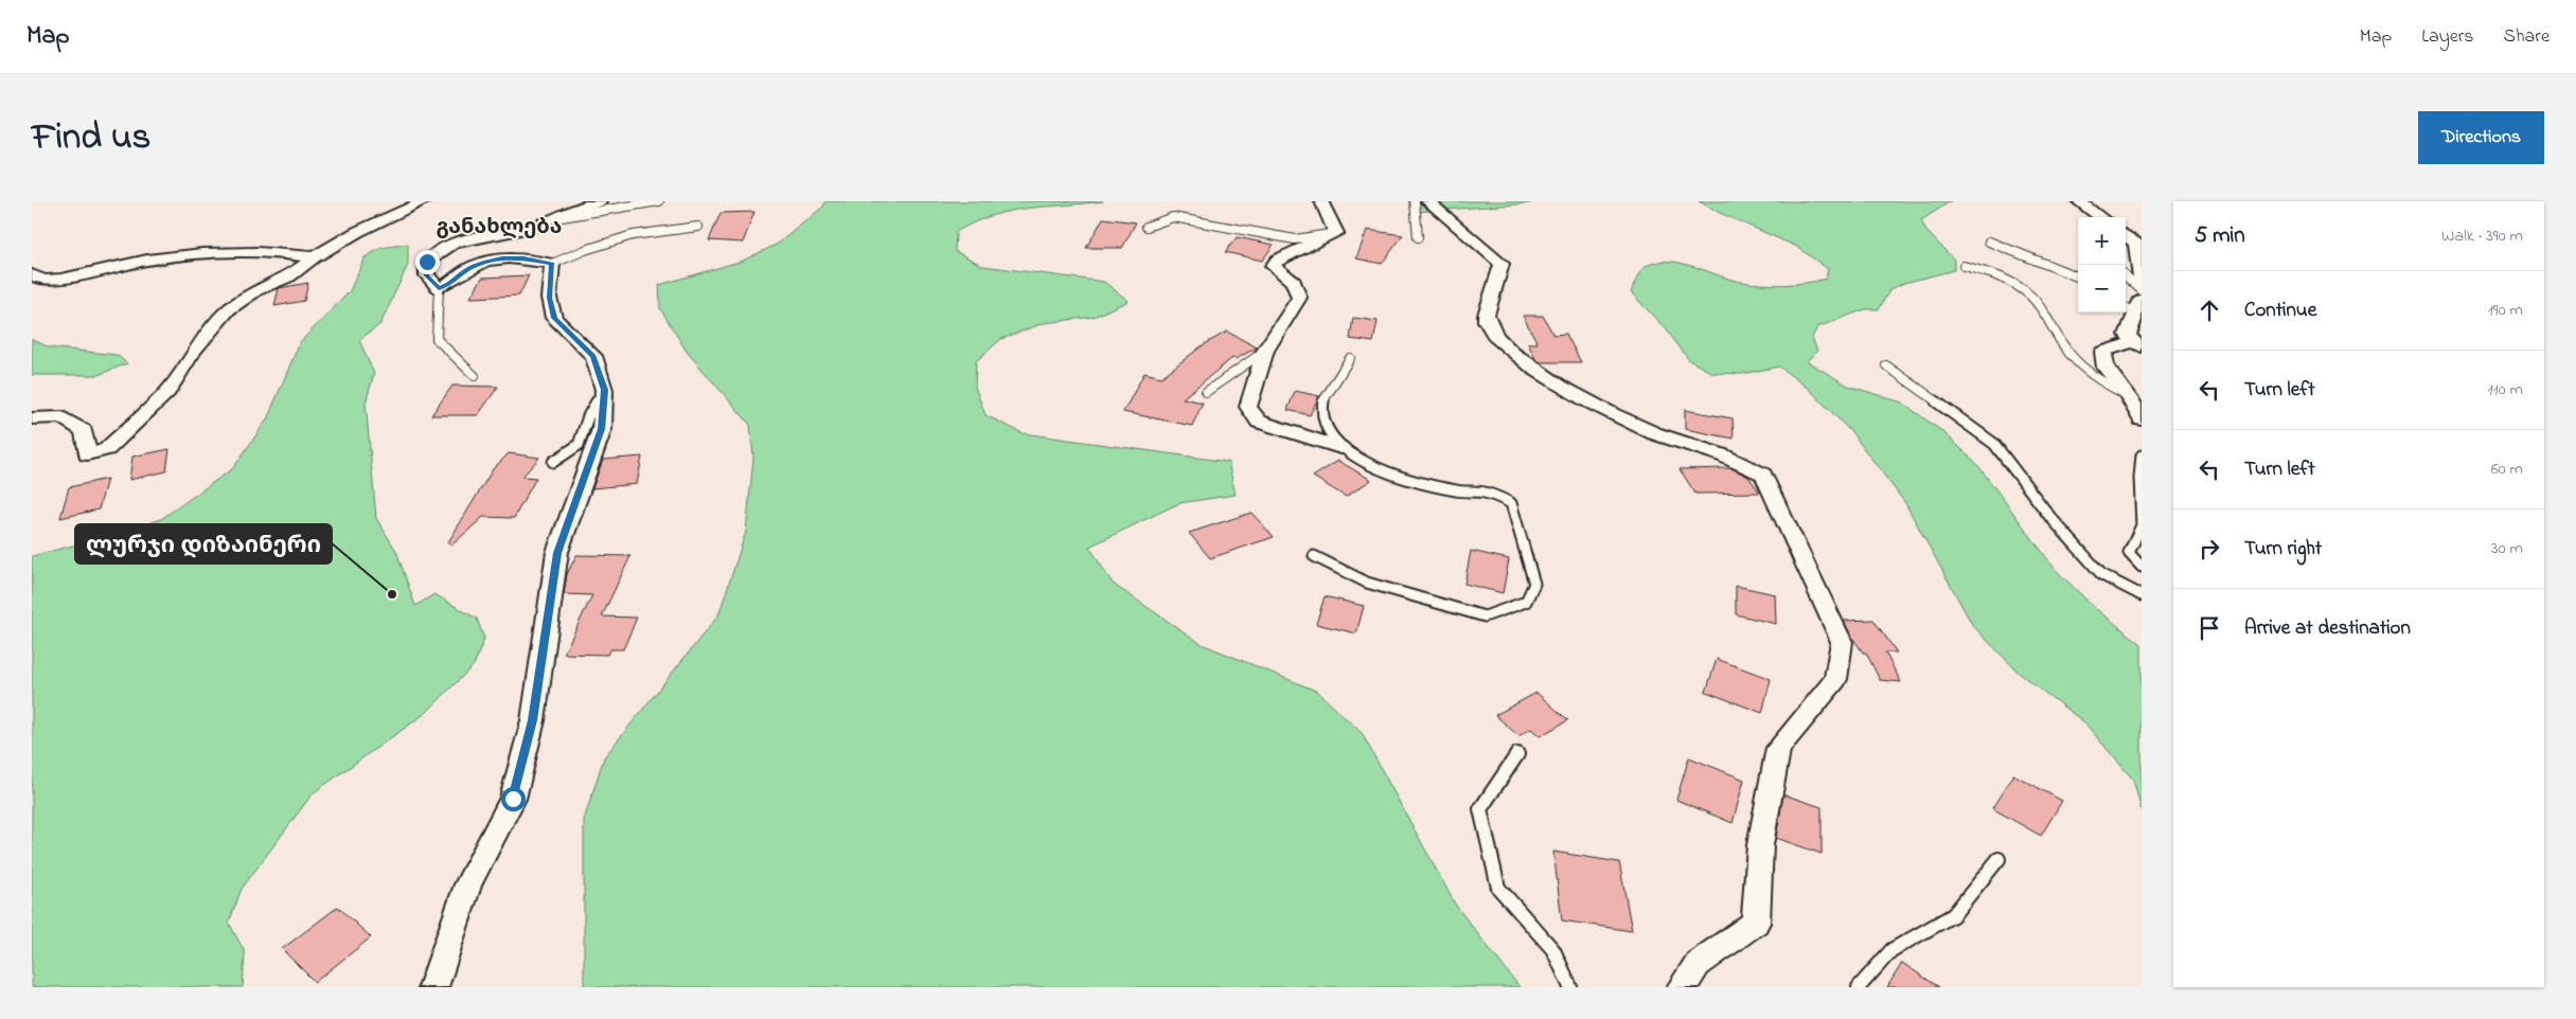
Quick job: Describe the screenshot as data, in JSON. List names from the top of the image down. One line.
{"districts":["განახლება"],"places":["ლურჯი დიზაინერი"],"page":{"header":"Map","nav":["Map","Layers","Share"],"title":"Find us","buttons":"Directions","heading":["5 min","Walk · 390 m"],"map_buttons":["+","−"],"list":[["Continue","190 m"],["Turn left","110 m"],["Turn left","60 m"],["Turn right","30 m"],"Arrive at destination"]}}
